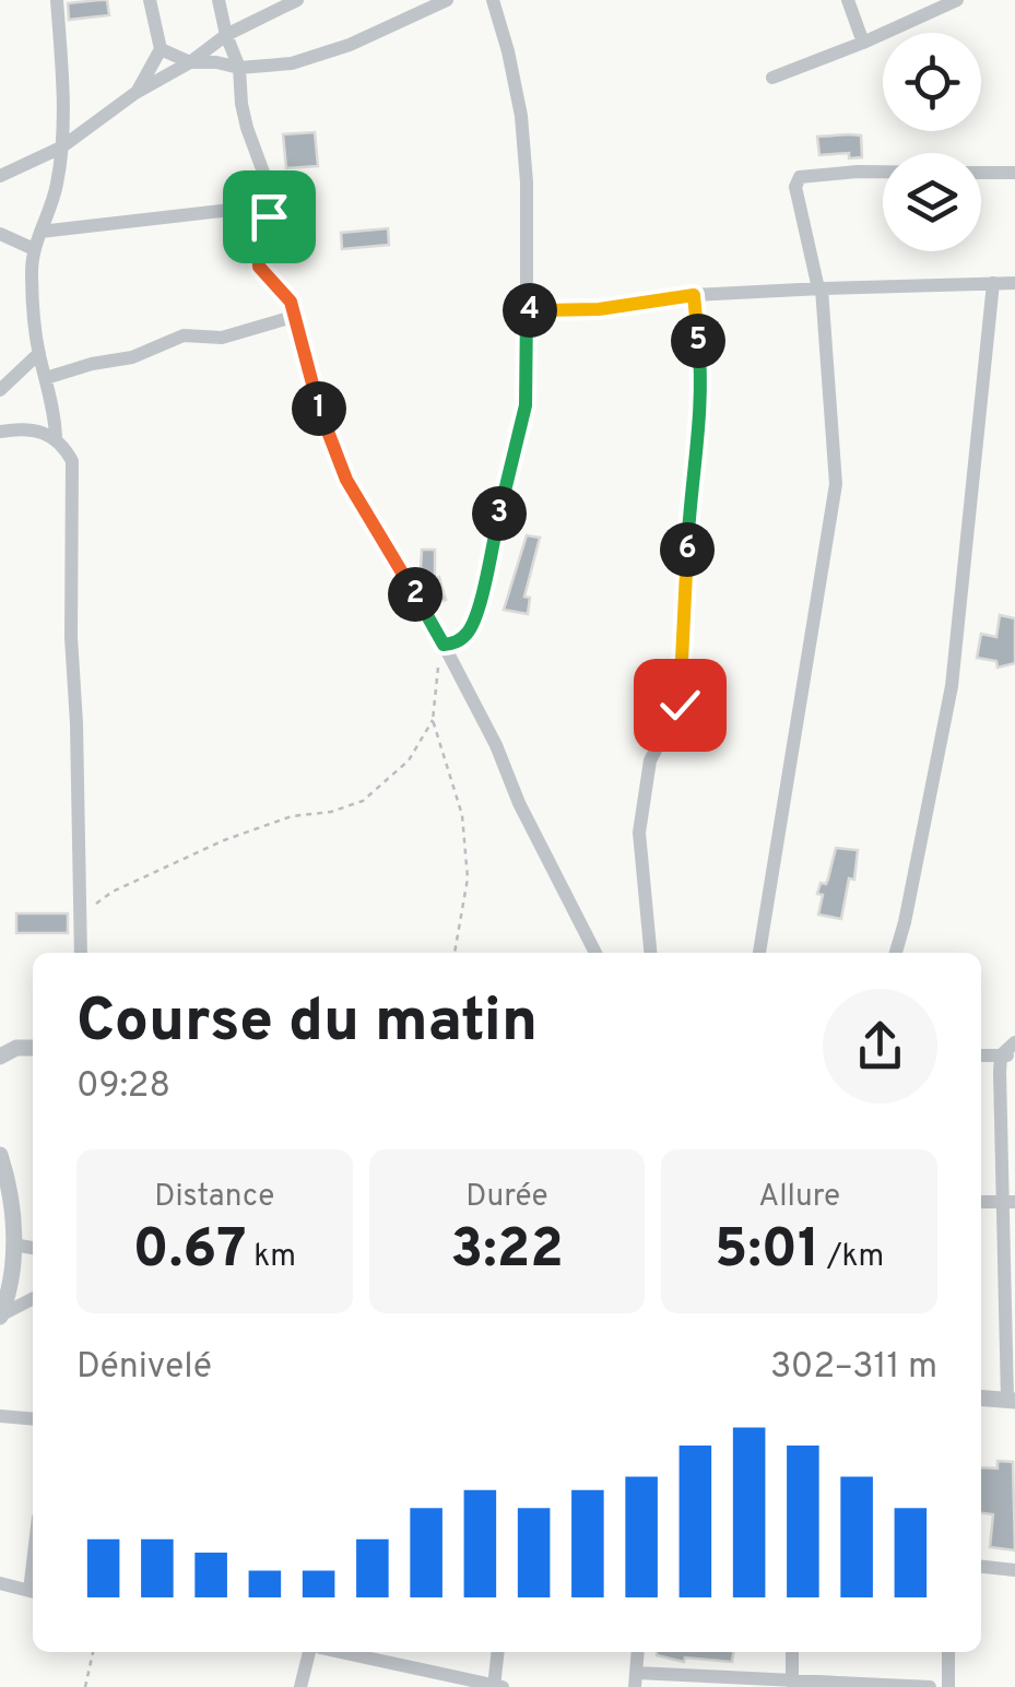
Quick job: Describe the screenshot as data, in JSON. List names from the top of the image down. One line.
{"page":{"pins":["4","5","1","3","6","2"],"heading":["Course du matin","09:28"],"stats":[["Distance","0.67 km"],["Durée","3:22"],["Allure","5:01 /km"]],"chart":["Dénivelé","302–311 m"]}}
